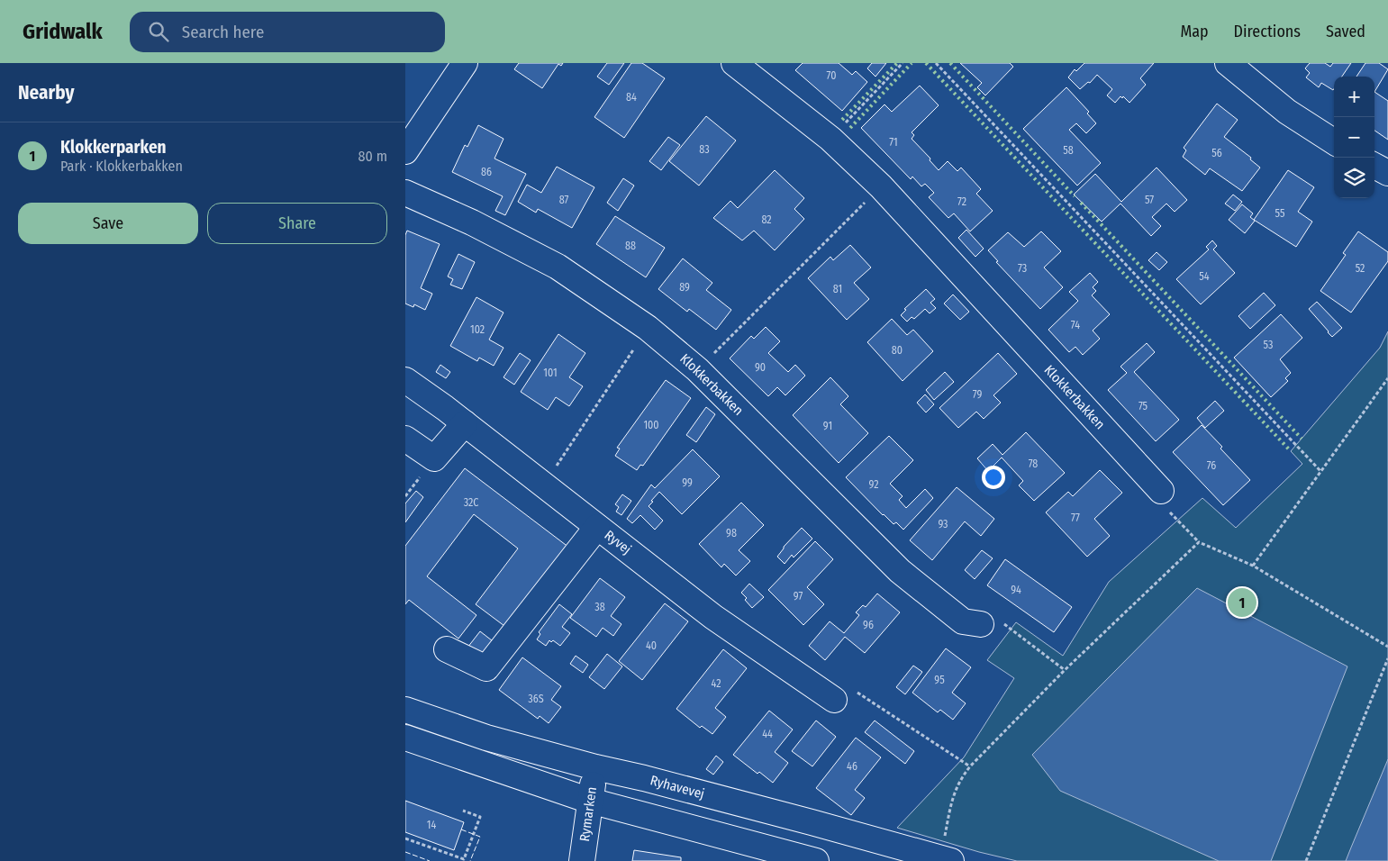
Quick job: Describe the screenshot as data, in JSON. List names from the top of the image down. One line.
{"streets":{"street":["Klokkerbakken","Ryvej","Ryhavevej","Rymarken"]},"crossings":[["Ryhavevej","Rymarken"]],"house_numbers":["70","84","71","83","58","56","86","87","57","72","55","82","88","73","52","54","89","81","74","102","53","80","90","101","79","75","100","91","78","76","99","92","32C","77","93","98","94","97","38","96","40","95","42","36S","44","46","14"],"page":{"header":"Gridwalk","search":"Search here","nav":["Map","Directions","Saved"],"heading":"Nearby","map_buttons":["+","−"],"list":[{"mark":"1","name":"Klokkerparken","note":"Park · Klokkerbakken","value":"80 m"}],"buttons":["Save","Share"],"pins":"1"}}
